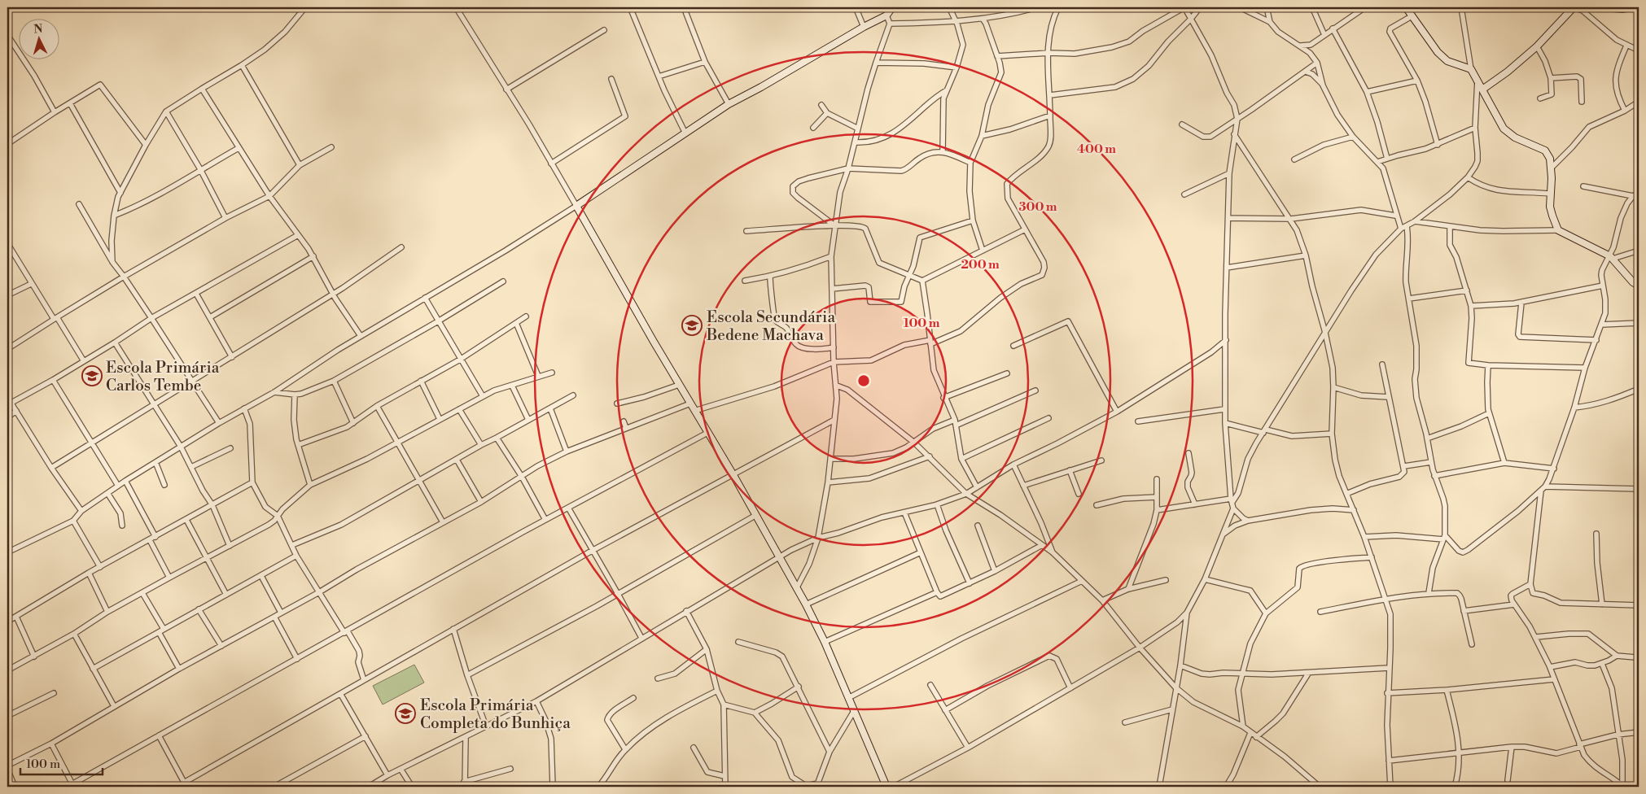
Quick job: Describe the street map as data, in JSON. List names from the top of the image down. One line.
{"places":{"school or university":["Escola Secundária Bedene Machava","Escola Primária Carlos Tembe","Escola Primária Completa do Bunhiça"]},"scale_bar":"100 m","north":"top","rings":["400 m","300 m","200 m","100 m"]}
